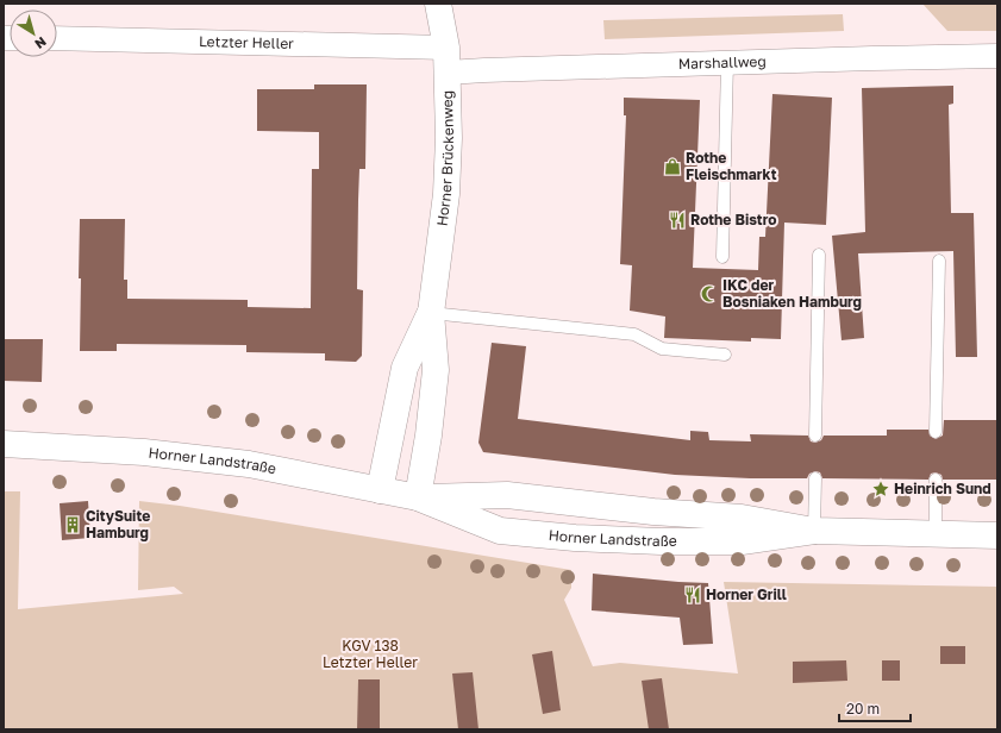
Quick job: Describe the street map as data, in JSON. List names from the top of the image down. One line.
{"streets":{"main road":["Horner Brückenweg","Horner Landstraße"],"street":["Letzter Heller","Marshallweg"]},"crossings":[["Letzter Heller","Horner Brückenweg"],["Marshallweg","Horner Brückenweg"],["Horner Brückenweg","Horner Landstraße"]],"parks":["KGV 138 Letzter Heller"],"places":{"shop":["Rothe Fleischmarkt"],"restaurant":["Rothe Bistro","Horner Grill"],"mosque":["IKC der Bosniaken Hamburg"],"place":["Heinrich Sund"],"building":["CitySuite Hamburg"]},"scale_bar":"20 m","north":"bottom right"}
